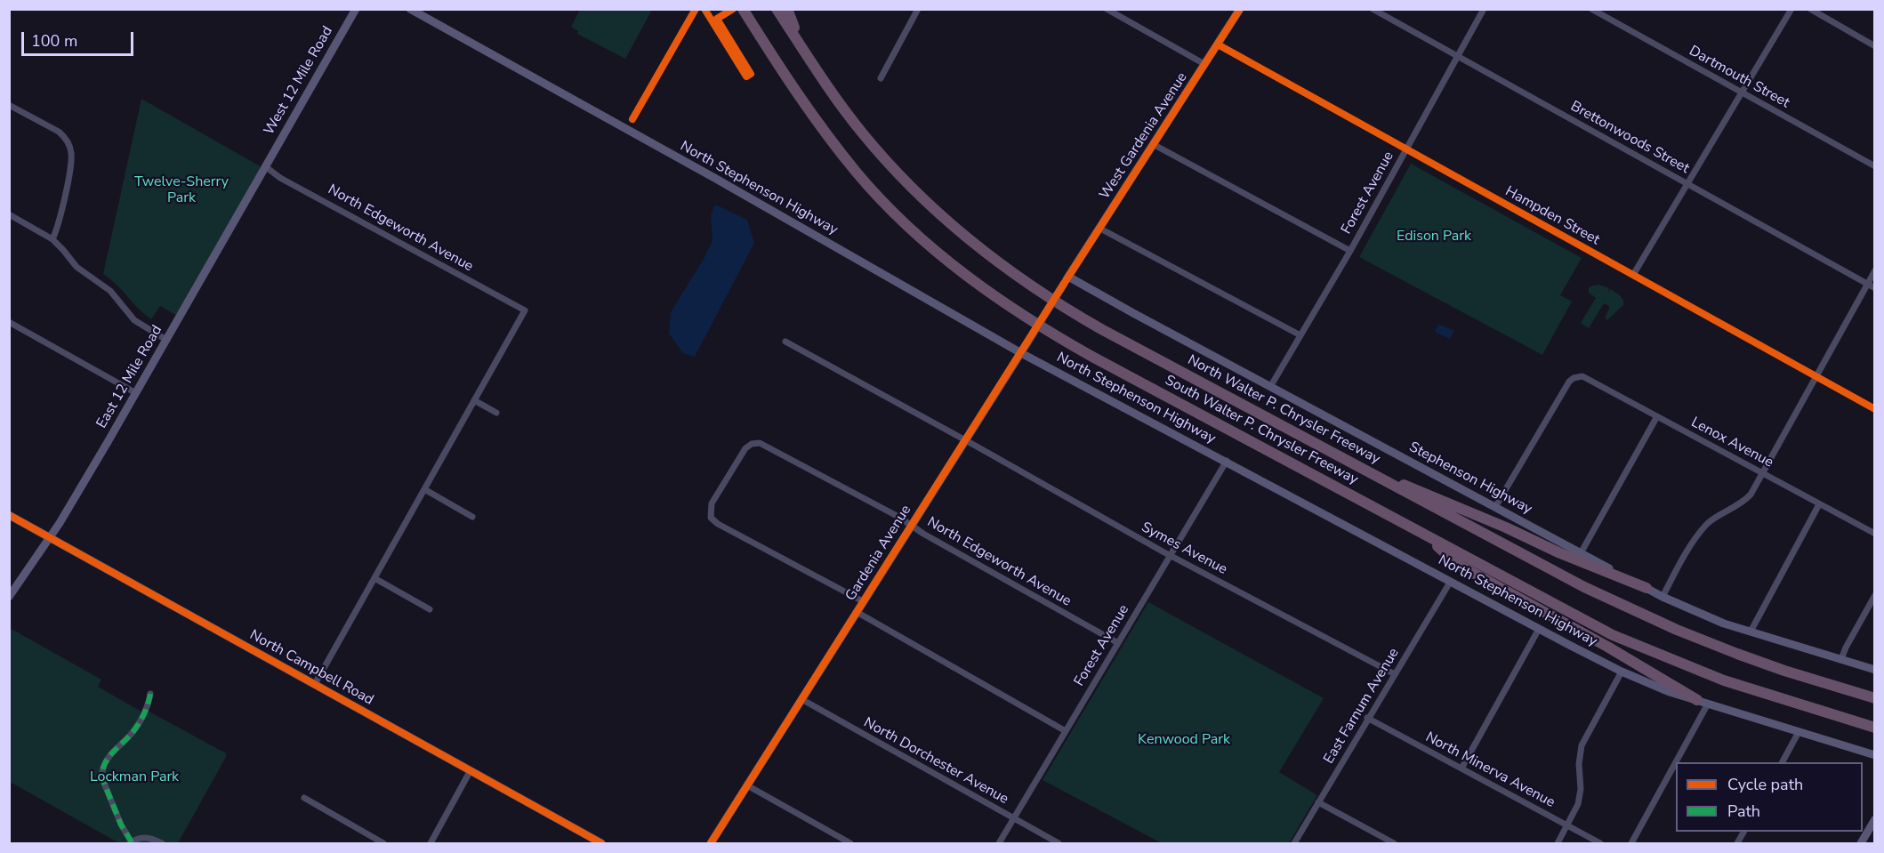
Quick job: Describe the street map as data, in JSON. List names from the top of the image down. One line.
{"streets":{"highway":["North Walter P. Chrysler Freeway","South Walter P. Chrysler Freeway"],"main road":["West 12 Mile Road","West Gardenia Avenue","North Stephenson Highway","East 12 Mile Road","Stephenson Highway","Gardenia Avenue","North Campbell Road"],"street":["Dartmouth Street","Brettonwoods Street","Forest Avenue","Hampden Street","North Edgeworth Avenue","Lenox Avenue","Symes Avenue","East Farnum Avenue","North Dorchester Avenue","North Minerva Avenue"]},"crossings":[["West 12 Mile Road","North Edgeworth Avenue"],["West 12 Mile Road","East 12 Mile Road"],["West Gardenia Avenue","Hampden Street"],["West Gardenia Avenue","Stephenson Highway"],["West Gardenia Avenue","Gardenia Avenue"],["Brettonwoods Street","Forest Avenue"],["North Stephenson Highway","Forest Avenue"],["North Stephenson Highway","Gardenia Avenue"],["North Stephenson Highway","East Farnum Avenue"],["Forest Avenue","Hampden Street"],["Forest Avenue","North Edgeworth Avenue"],["Forest Avenue","Stephenson Highway"],["Forest Avenue","Symes Avenue"],["Forest Avenue","North Dorchester Avenue"],["North Edgeworth Avenue","East 12 Mile Road"],["North Edgeworth Avenue","Gardenia Avenue"],["East 12 Mile Road","North Campbell Road"],["Lenox Avenue","Stephenson Highway"],["Stephenson Highway","Gardenia Avenue"],["Symes Avenue","Gardenia Avenue"],["Symes Avenue","East Farnum Avenue"],["Gardenia Avenue","North Dorchester Avenue"],["East Farnum Avenue","North Minerva Avenue"]],"parks":["Twelve-Sherry Park","Edison Park","Kenwood Park","Lockman Park"],"legend":["Cycle path","Path"],"scale_bar":"100 m"}
